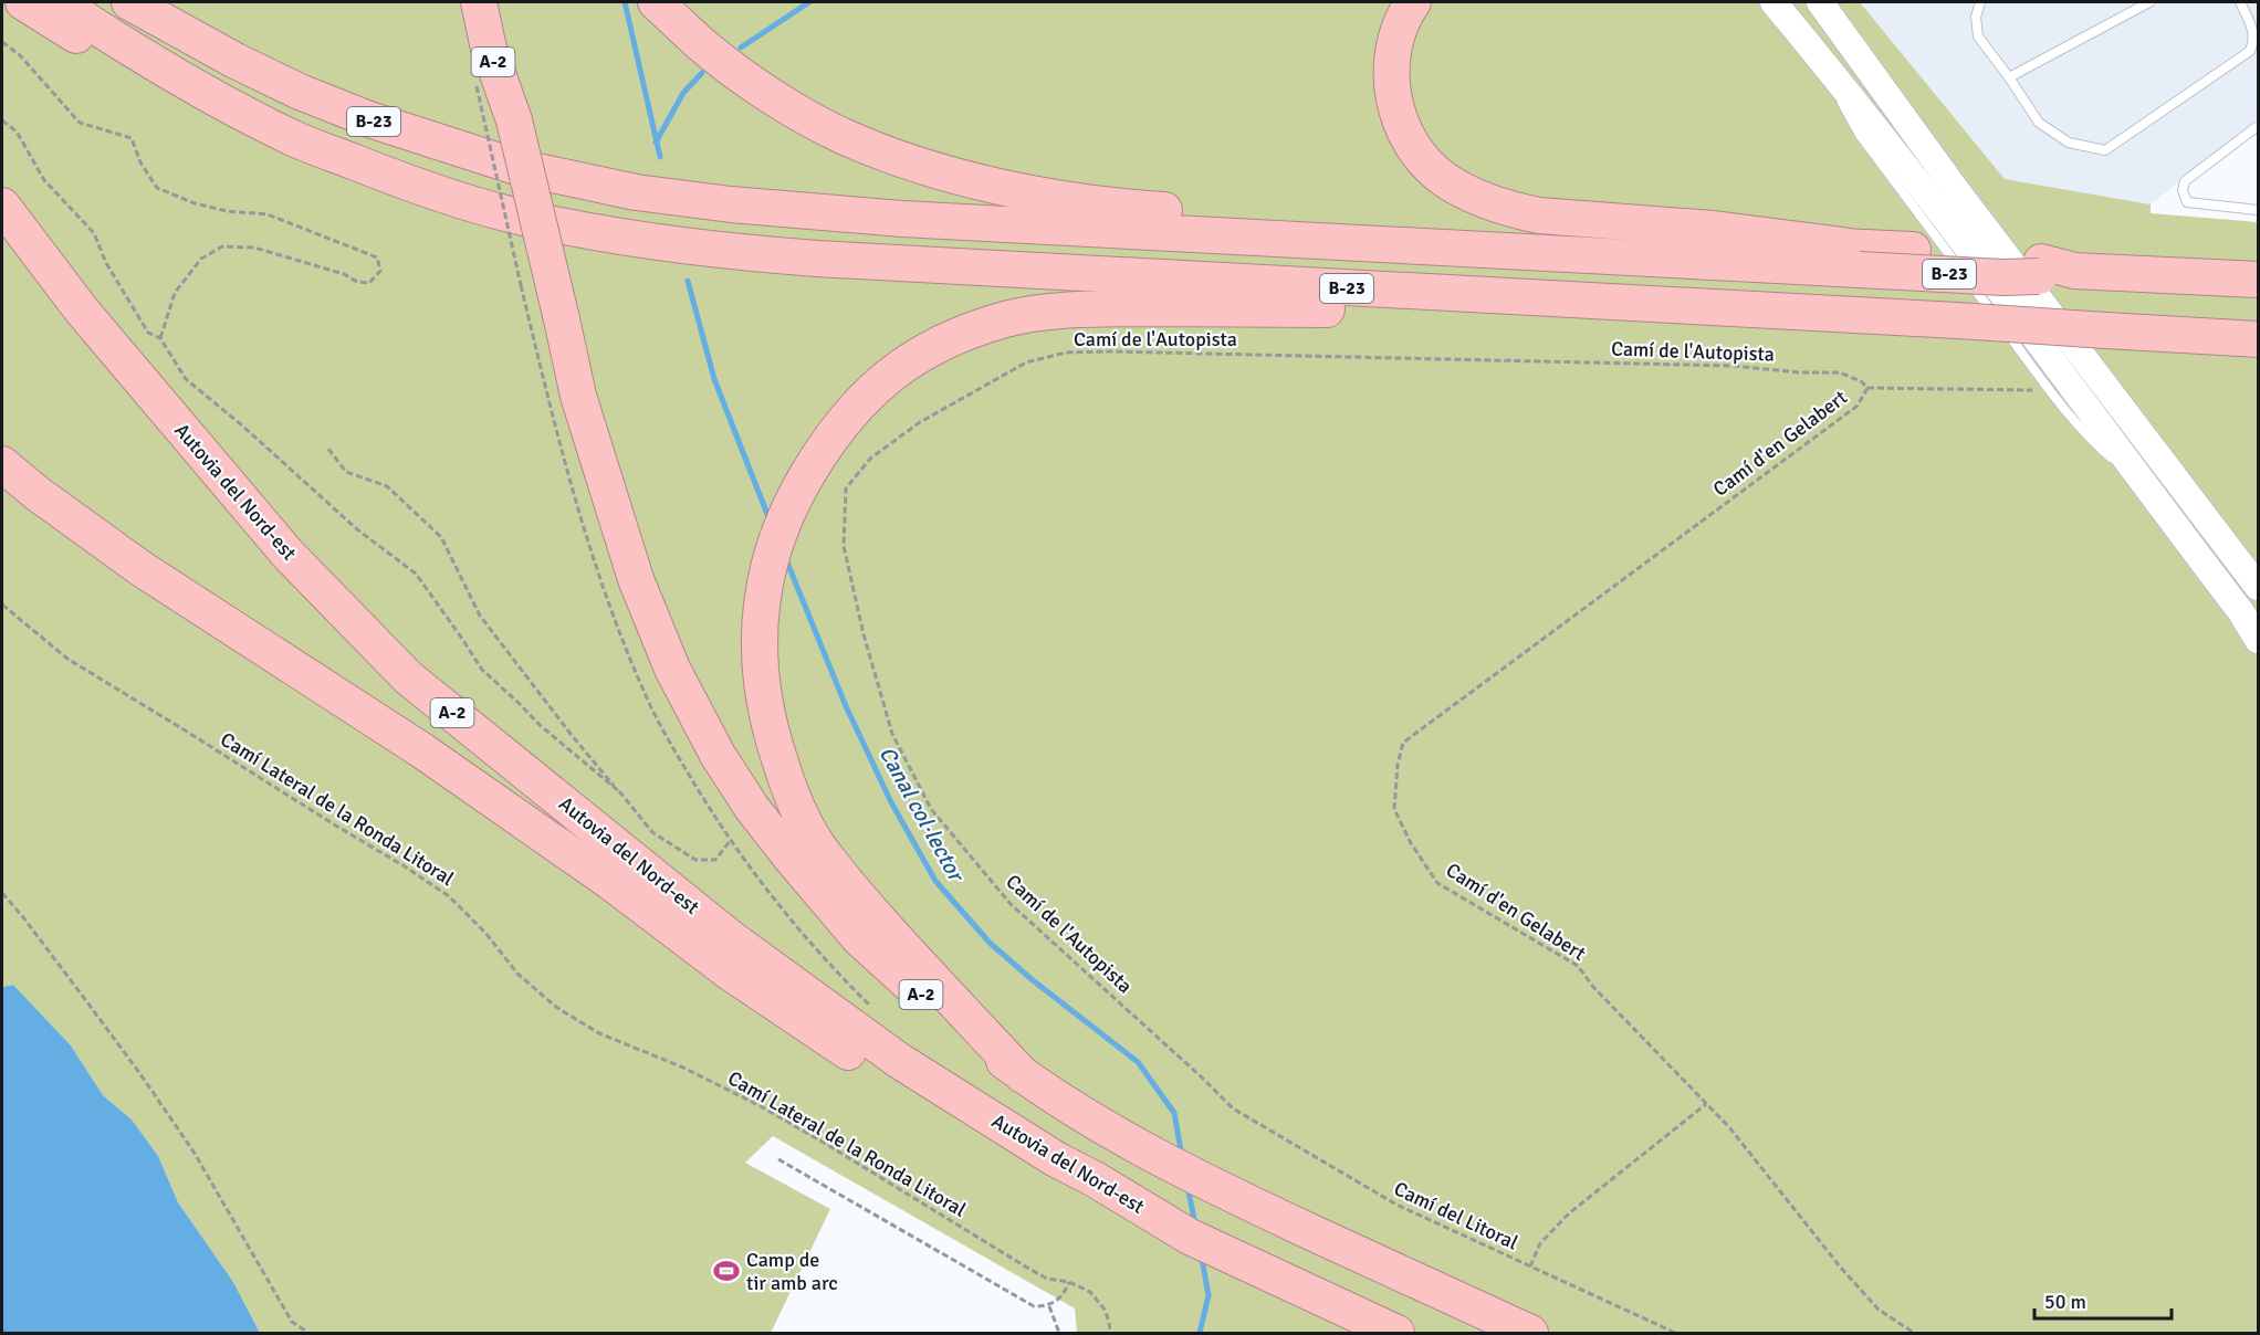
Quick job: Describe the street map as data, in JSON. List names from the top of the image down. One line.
{"streets":{"highway":["A-2","B-23","Autovia del Nord-est"],"path":["Camí de l'Autopista","Camí d'en Gelabert","Camí Lateral de la Ronda Litoral","Camí del Litoral"]},"crossings":[["Camí de l'Autopista","Camí d'en Gelabert"],["Camí de l'Autopista","Camí del Litoral"]],"water":["Canal col·lector"],"places":{"sports":["Camp de tir amb arc"]},"scale_bar":"50 m"}
